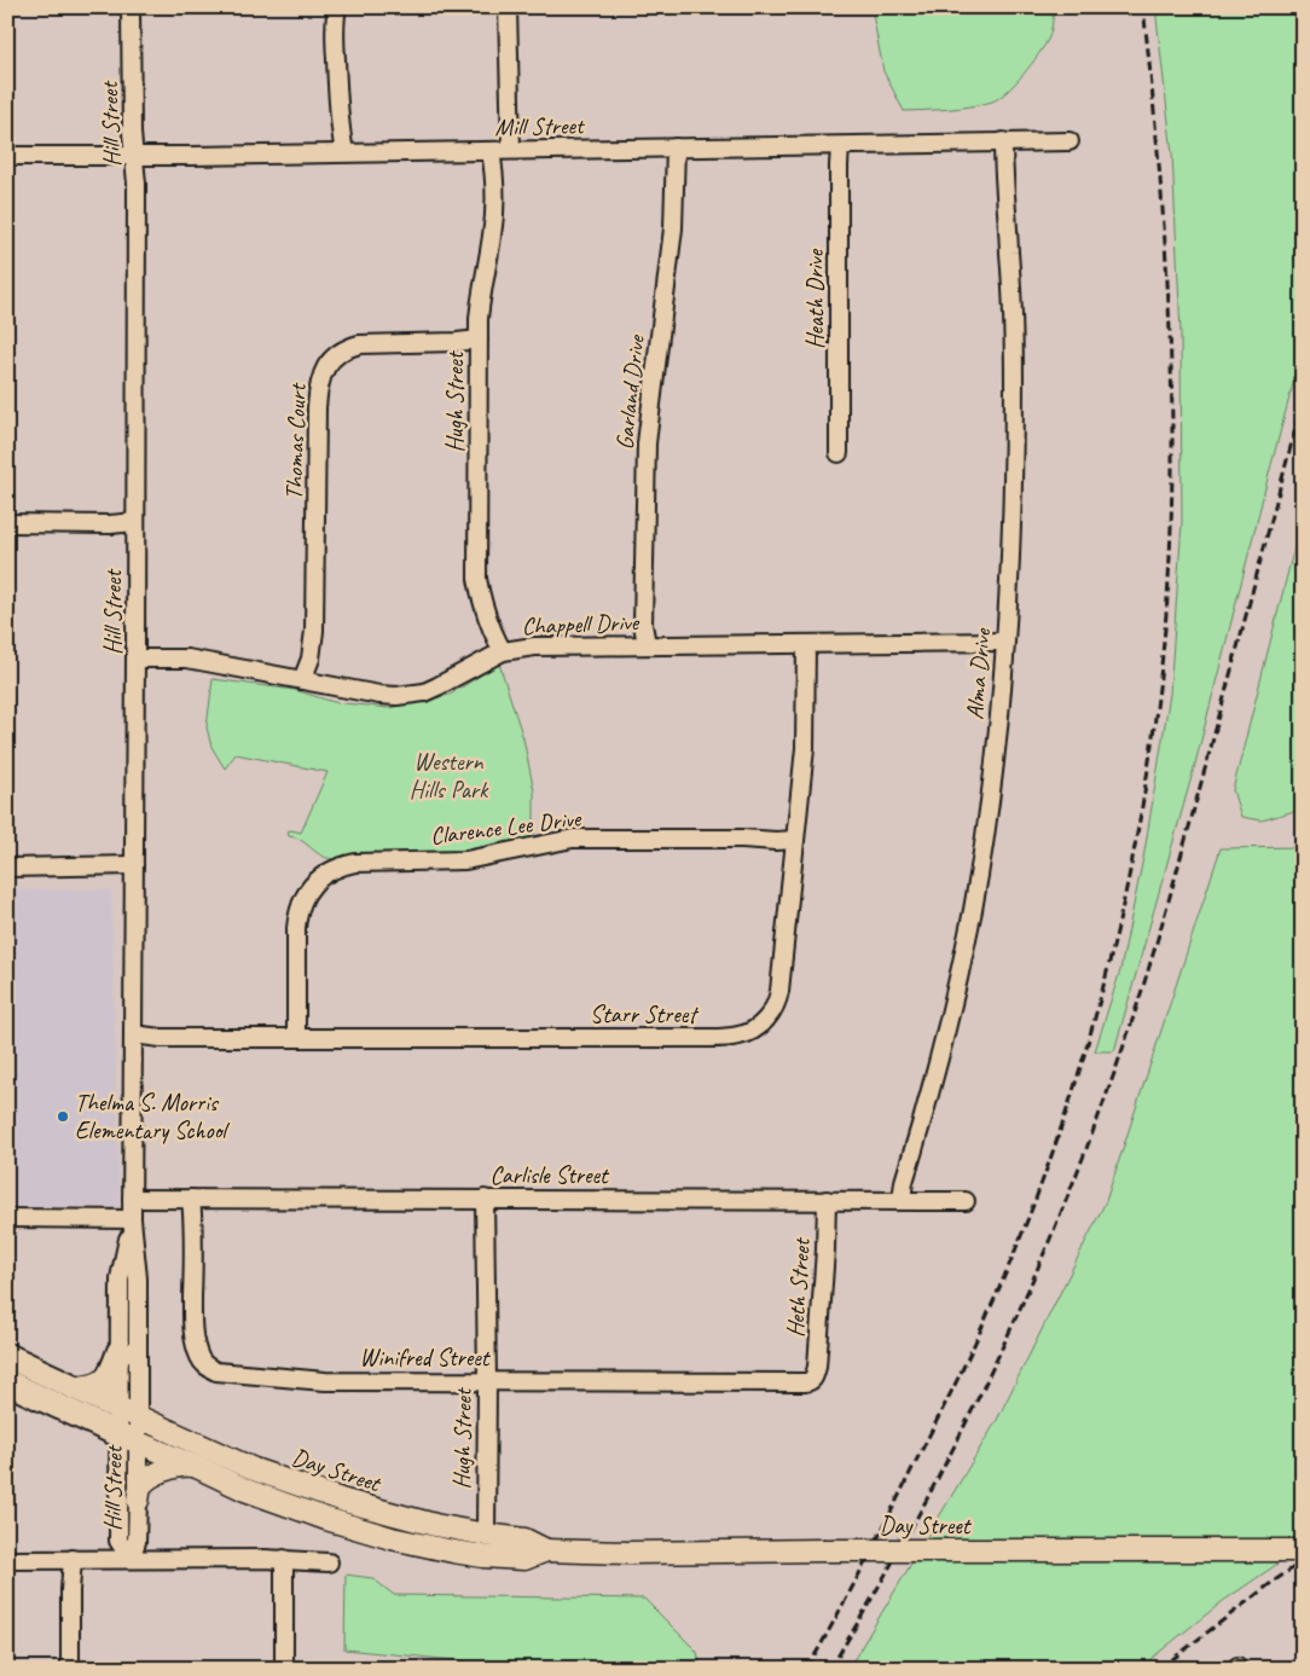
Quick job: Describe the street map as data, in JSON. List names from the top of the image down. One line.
{"streets":{"main road":["Day Street"],"street":["Hill Street","Mill Street","Heath Drive","Garland Drive","Hugh Street","Thomas Court","Chappell Drive","Alma Drive","Clarence Lee Drive","Starr Street","Carlisle Street","Heth Street","Winifred Street"]},"crossings":[["Hill Street","Mill Street"],["Hill Street","Chappell Drive"],["Hill Street","Starr Street"],["Hill Street","Carlisle Street"],["Hill Street","Day Street"],["Mill Street","Heath Drive"],["Mill Street","Garland Drive"],["Mill Street","Hugh Street"],["Mill Street","Alma Drive"],["Garland Drive","Chappell Drive"],["Hugh Street","Thomas Court"],["Hugh Street","Chappell Drive"],["Hugh Street","Carlisle Street"],["Hugh Street","Winifred Street"],["Hugh Street","Day Street"],["Thomas Court","Chappell Drive"],["Chappell Drive","Alma Drive"],["Chappell Drive","Starr Street"],["Alma Drive","Carlisle Street"],["Clarence Lee Drive","Starr Street"],["Carlisle Street","Heth Street"],["Carlisle Street","Winifred Street"],["Heth Street","Winifred Street"]],"parks":["Western Hills Park"],"places":["Thelma S. Morris Elementary School"]}
